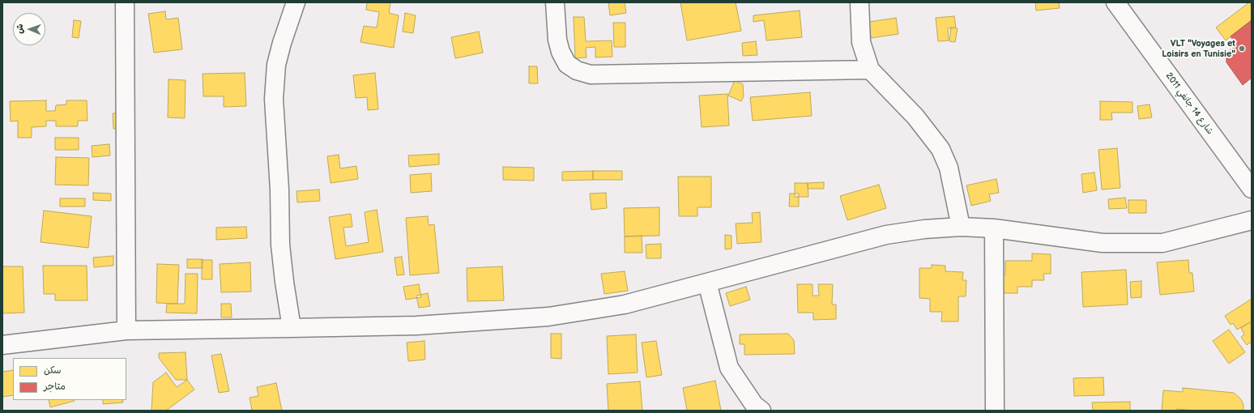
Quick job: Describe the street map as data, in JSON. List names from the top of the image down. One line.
{"streets":{"street":["شارع 14 جانفي 2011"]},"places":["VLT \"Voyages et Loisirs en Tunisie\""],"legend":["سكن","متاجر"],"north":"left"}
